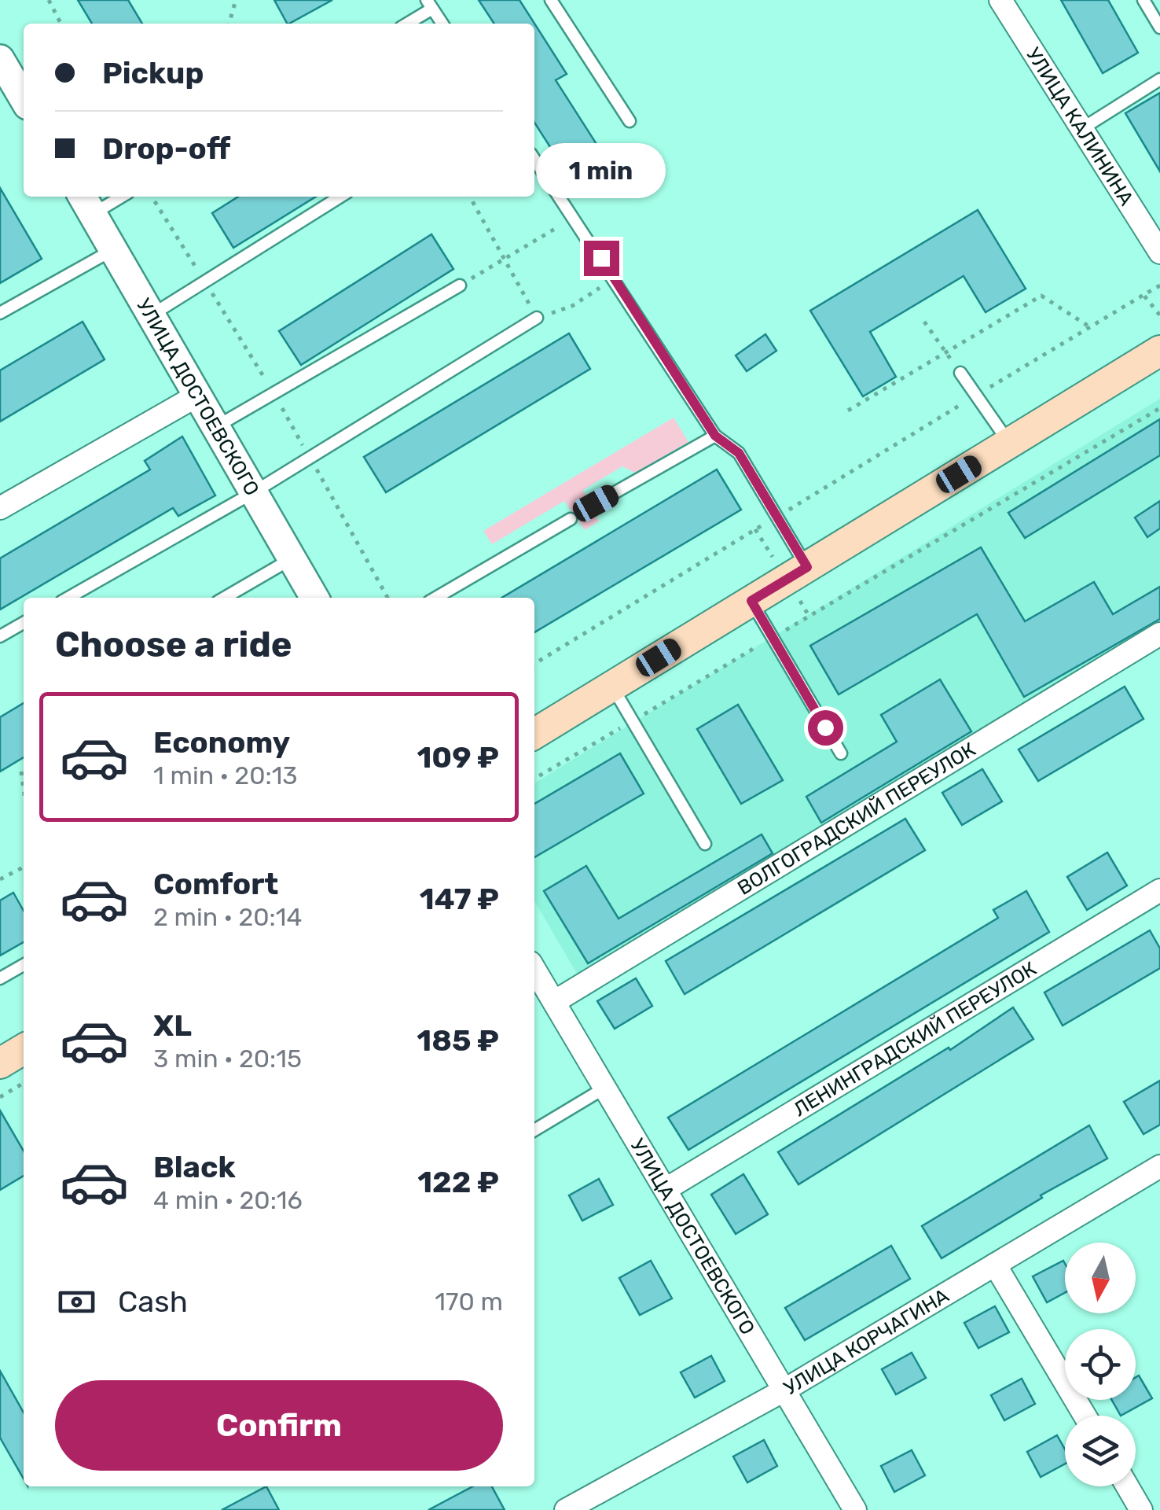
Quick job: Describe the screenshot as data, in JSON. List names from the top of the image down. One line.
{"streets":{"street":["УЛИЦА КАЛИНИНА","УЛИЦА ДОСТОЕВСКОГО","ВОЛГОГРАДСКИЙ ПЕРЕУЛОК","ЛЕНИНГРАДСКИЙ ПЕРЕУЛОК","УЛИЦА КОРЧАГИНА"]},"crossings":[["УЛИЦА ДОСТОЕВСКОГО","ВОЛГОГРАДСКИЙ ПЕРЕУЛОК"],["УЛИЦА ДОСТОЕВСКОГО","ЛЕНИНГРАДСКИЙ ПЕРЕУЛОК"],["УЛИЦА ДОСТОЕВСКОГО","УЛИЦА КОРЧАГИНА"]],"north":"bottom","page":{"banner":["Pickup","Drop-off"],"bubble":"1 min","heading":"Choose a ride","list":[{"name":"Economy","note":"1 min · 20:13","value":"109 ₽"},{"name":"Comfort","note":"2 min · 20:14","value":"147 ₽"},{"name":"XL","note":"3 min · 20:15","value":"185 ₽"},{"name":"Black","note":"4 min · 20:16","value":"122 ₽"}],"pay":["Cash","170 m"],"buttons":"Confirm"}}
